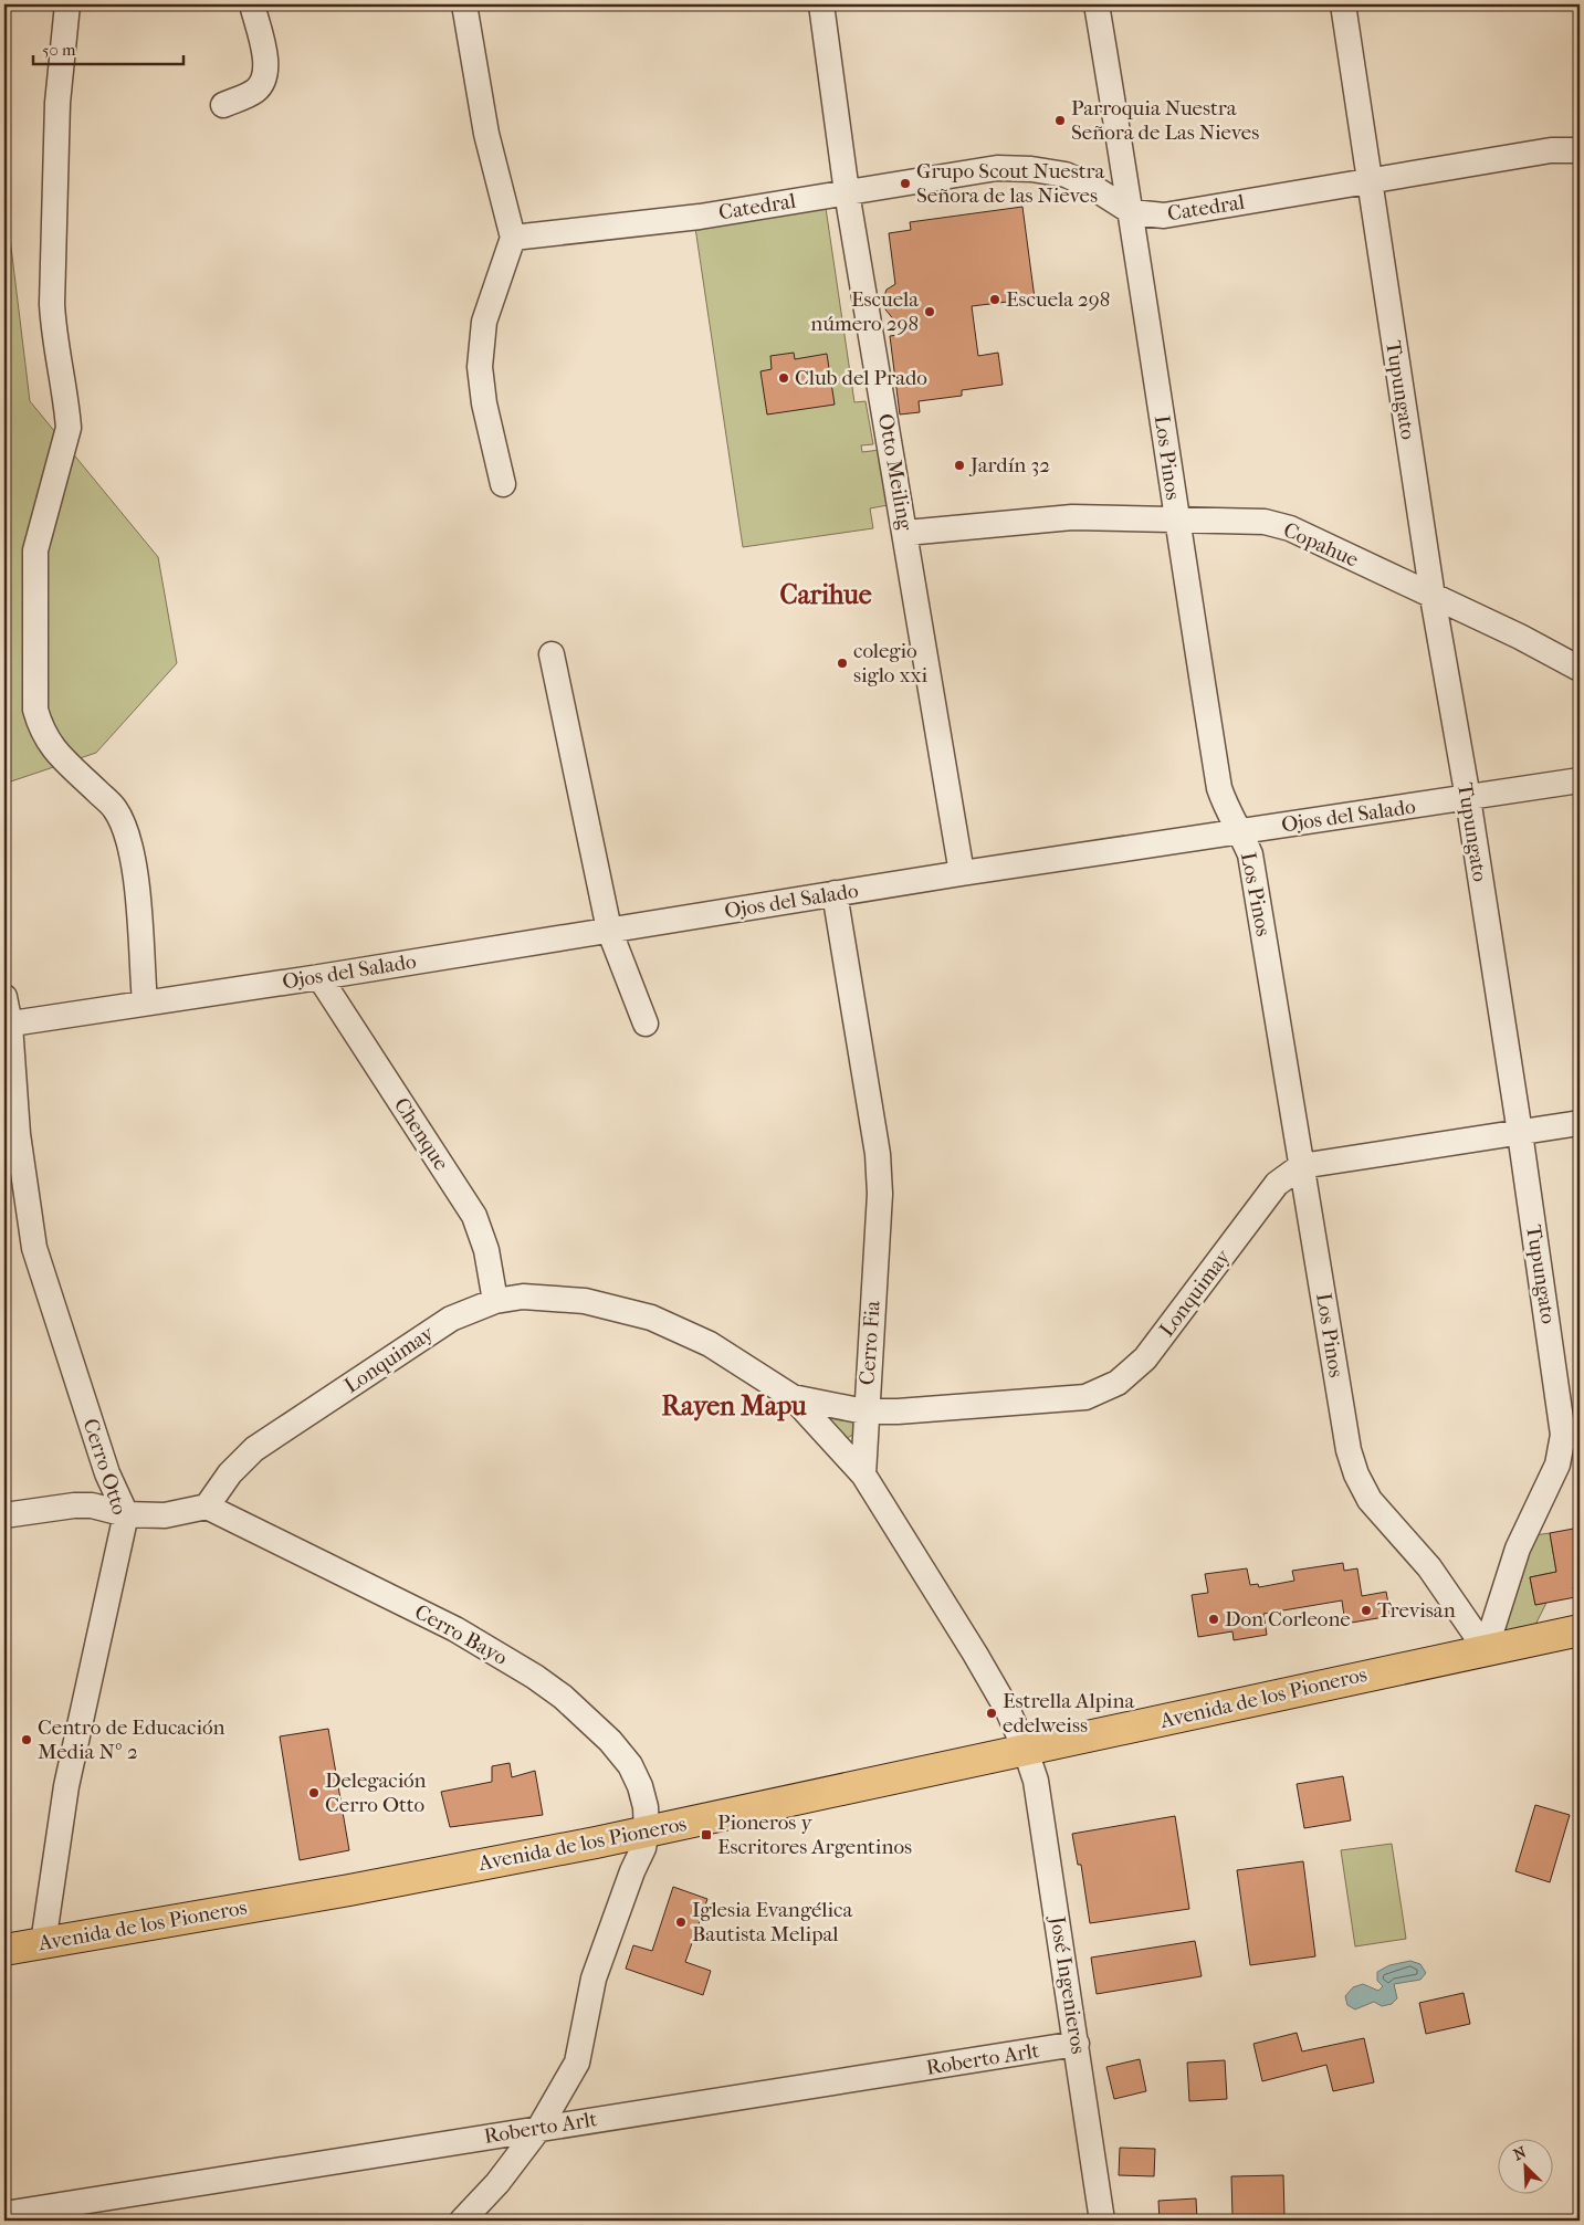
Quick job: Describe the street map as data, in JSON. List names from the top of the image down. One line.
{"streets":{"main road":["Avenida de los Pioneros"],"street":["Catedral","Tupungato","Los Pinos","Otto Meiling","Copahue","Ojos del Salado","Chenque","Lonquimay","Cerro Fia","Cerro Otto","Cerro Bayo","José Ingenieros","Roberto Arlt"]},"crossings":[["Catedral","Tupungato"],["Catedral","Los Pinos"],["Catedral","Otto Meiling"],["Tupungato","Los Pinos"],["Tupungato","Copahue"],["Tupungato","Ojos del Salado"],["Tupungato","Lonquimay"],["Tupungato","Avenida de los Pioneros"],["Los Pinos","Copahue"],["Los Pinos","Ojos del Salado"],["Los Pinos","Lonquimay"],["Los Pinos","Avenida de los Pioneros"],["Otto Meiling","Copahue"],["Otto Meiling","Ojos del Salado"],["Ojos del Salado","Chenque"],["Ojos del Salado","Cerro Fia"],["Ojos del Salado","Cerro Otto"],["Chenque","Lonquimay"],["Lonquimay","Cerro Fia"],["Lonquimay","Cerro Bayo"],["Cerro Otto","Avenida de los Pioneros"],["Cerro Bayo","Avenida de los Pioneros"],["Avenida de los Pioneros","José Ingenieros"],["José Ingenieros","Roberto Arlt"]],"districts":["Carihue","Rayen Mapu"],"places":{"other":["Parroquia Nuestra Señora de Las Nieves","Grupo Scout Nuestra Señora de las Nieves","Escuela 298","Escuela número 298","Club del Prado","Jardín 32","colegio siglo xxi","Trevisan","Don Corleone","Estrella Alpina edelweiss","Centro de Educación Media Nº 2","Delegación Cerro Otto","Iglesia Evangélica Bautista Melipal"],"transit":["Pioneros y Escritores Argentinos"]},"scale_bar":"50 m","north":"top left"}
